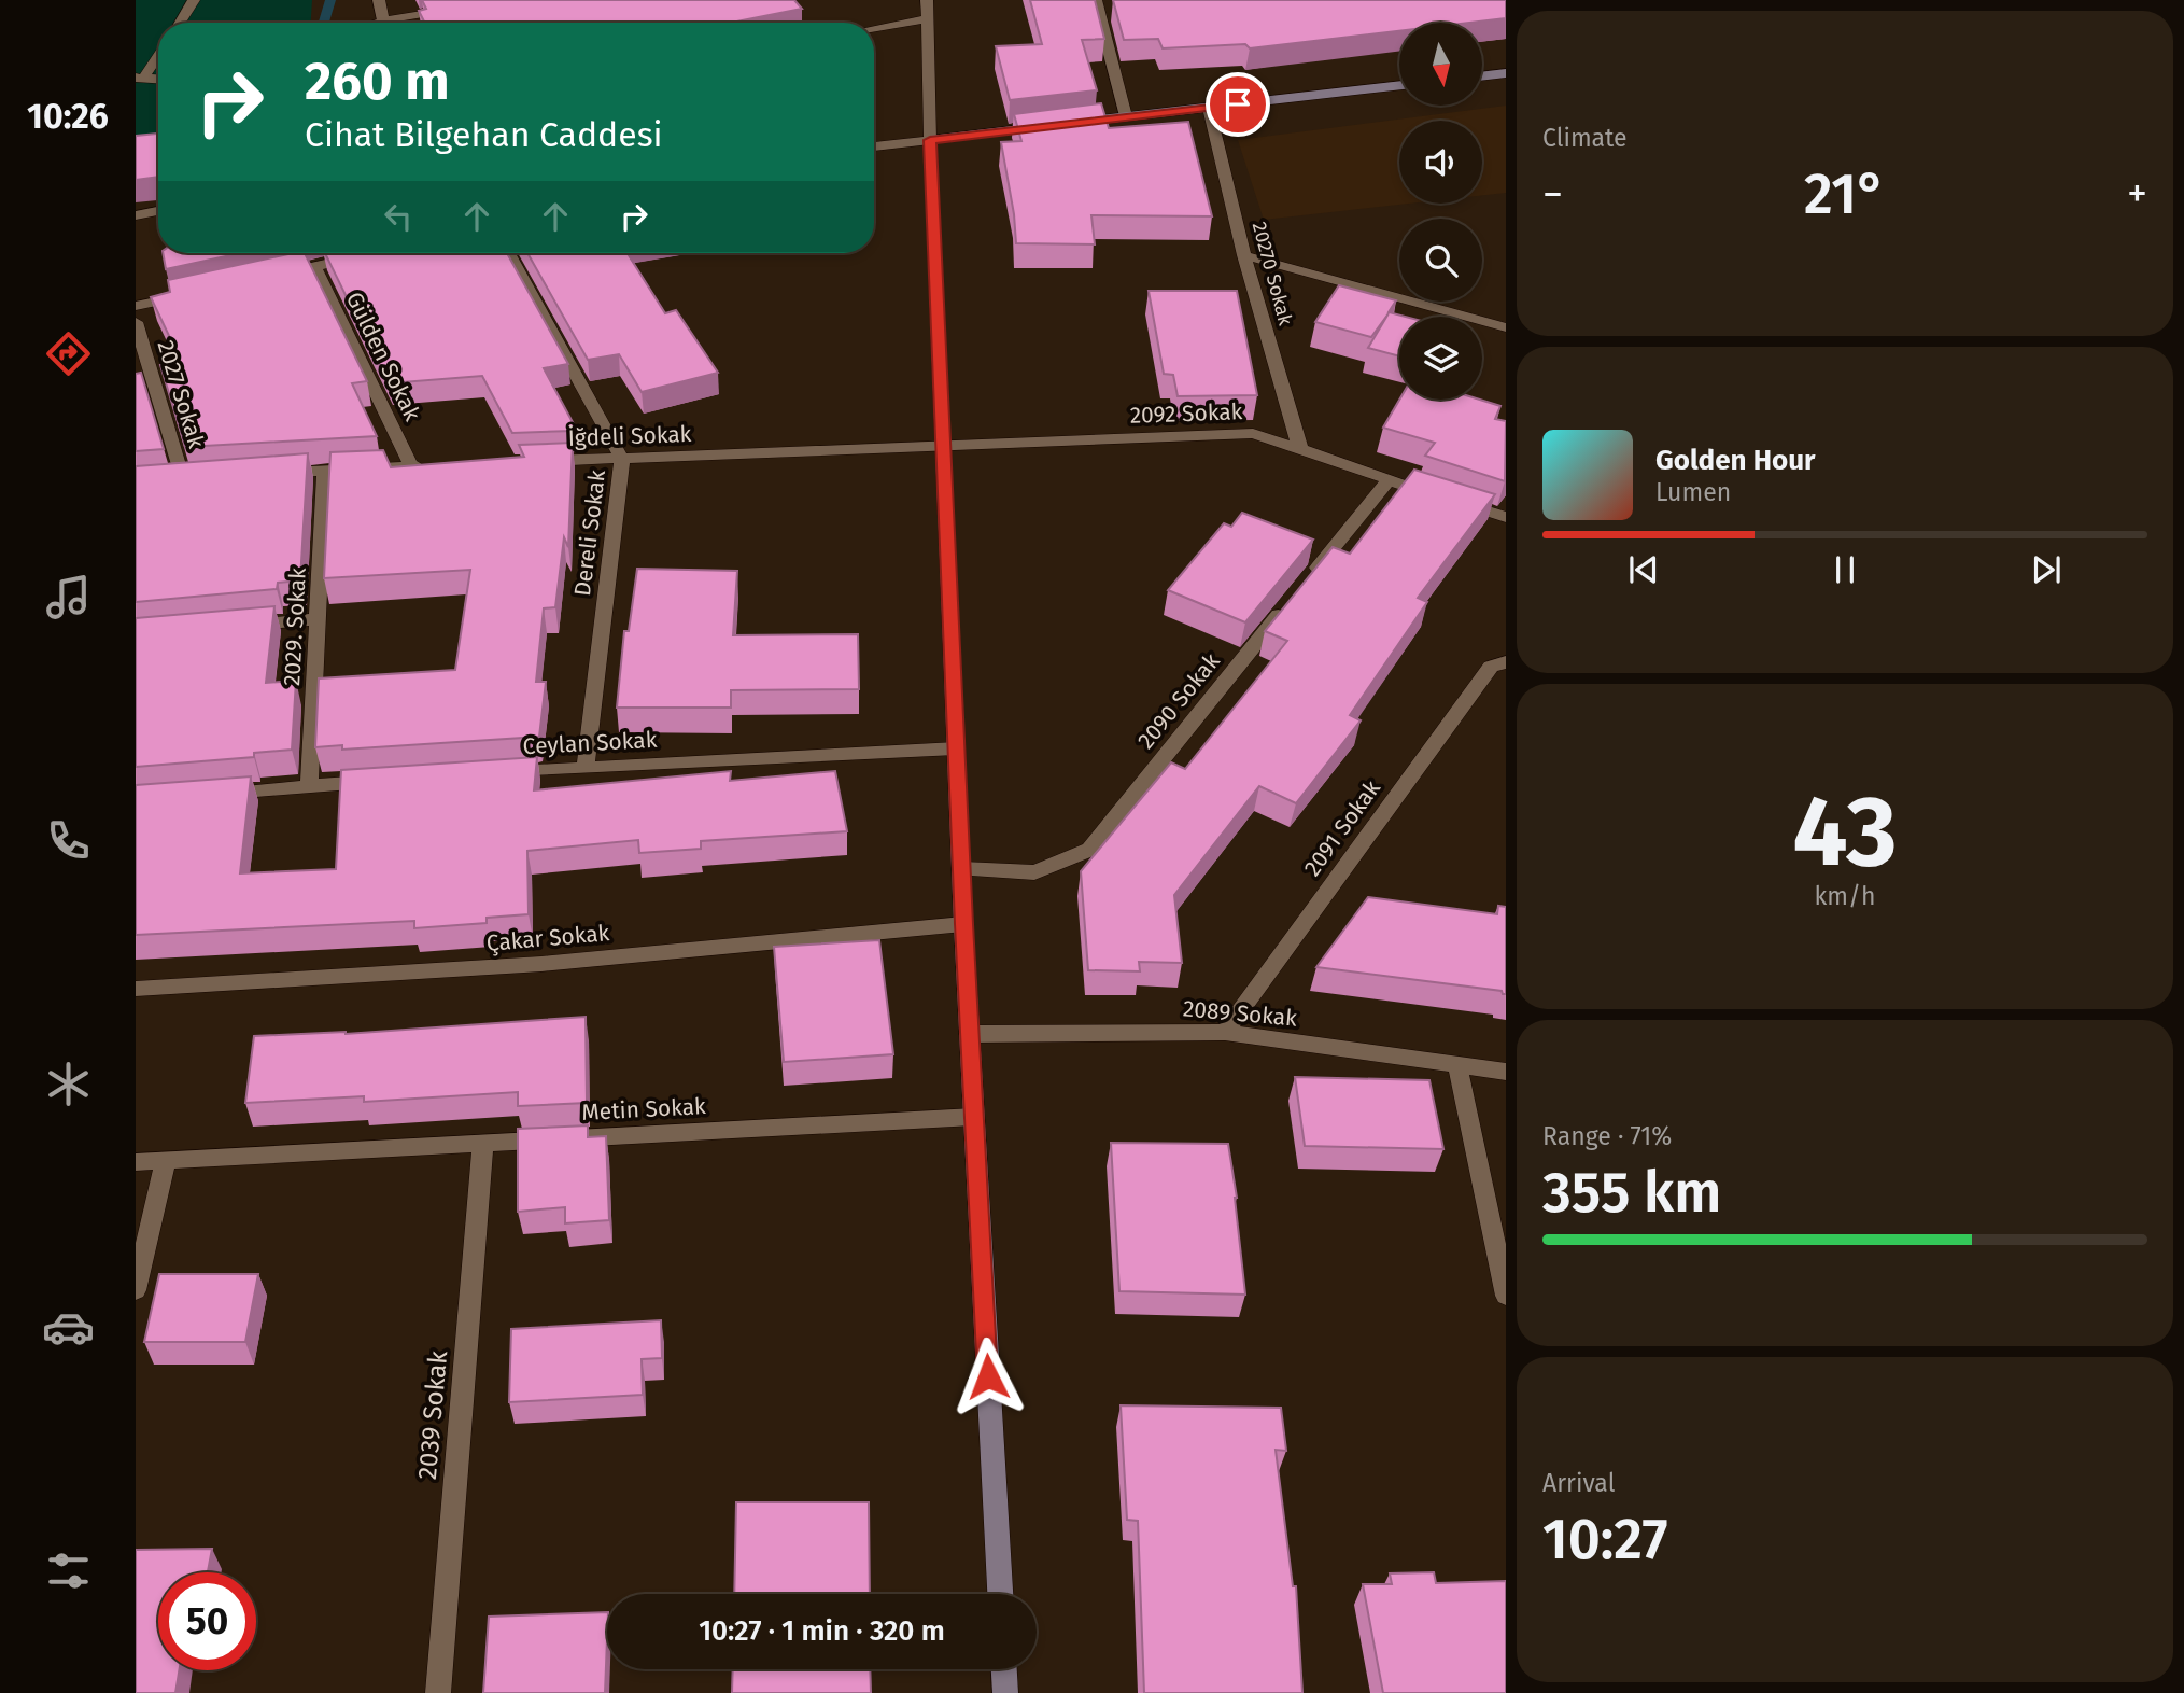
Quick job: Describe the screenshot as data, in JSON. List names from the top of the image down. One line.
{"streets":{"street":["20270 Sokak","Gülden Sokak","2027 Sokak","2092 Sokak","İğdeli Sokak","Dereli Sokak","2029. Sokak","2090 Sokak","Ceylan Sokak","2091 Sokak","Çakar Sokak","2089 Sokak","Metin Sokak","2039 Sokak"]},"crossings":[["20270 Sokak","2092 Sokak"],["2092 Sokak","İğdeli Sokak"],["2092 Sokak","2090 Sokak"],["İğdeli Sokak","Dereli Sokak"],["Dereli Sokak","Ceylan Sokak"],["2091 Sokak","2089 Sokak"],["Metin Sokak","2039 Sokak"]],"north":"bottom","page":{"tabs":"10:26","tile":["Climate",["43","km/h"],["Range · 71%","355 km"],["Arrival","10:27"]],"turn":["260 m","Cihat Bilgehan Caddesi"],"heat":["−","21°","+"],"song":["Golden Hour","Lumen"],"limit":"50","trip":"10:27 · 1 min · 320 m"}}
